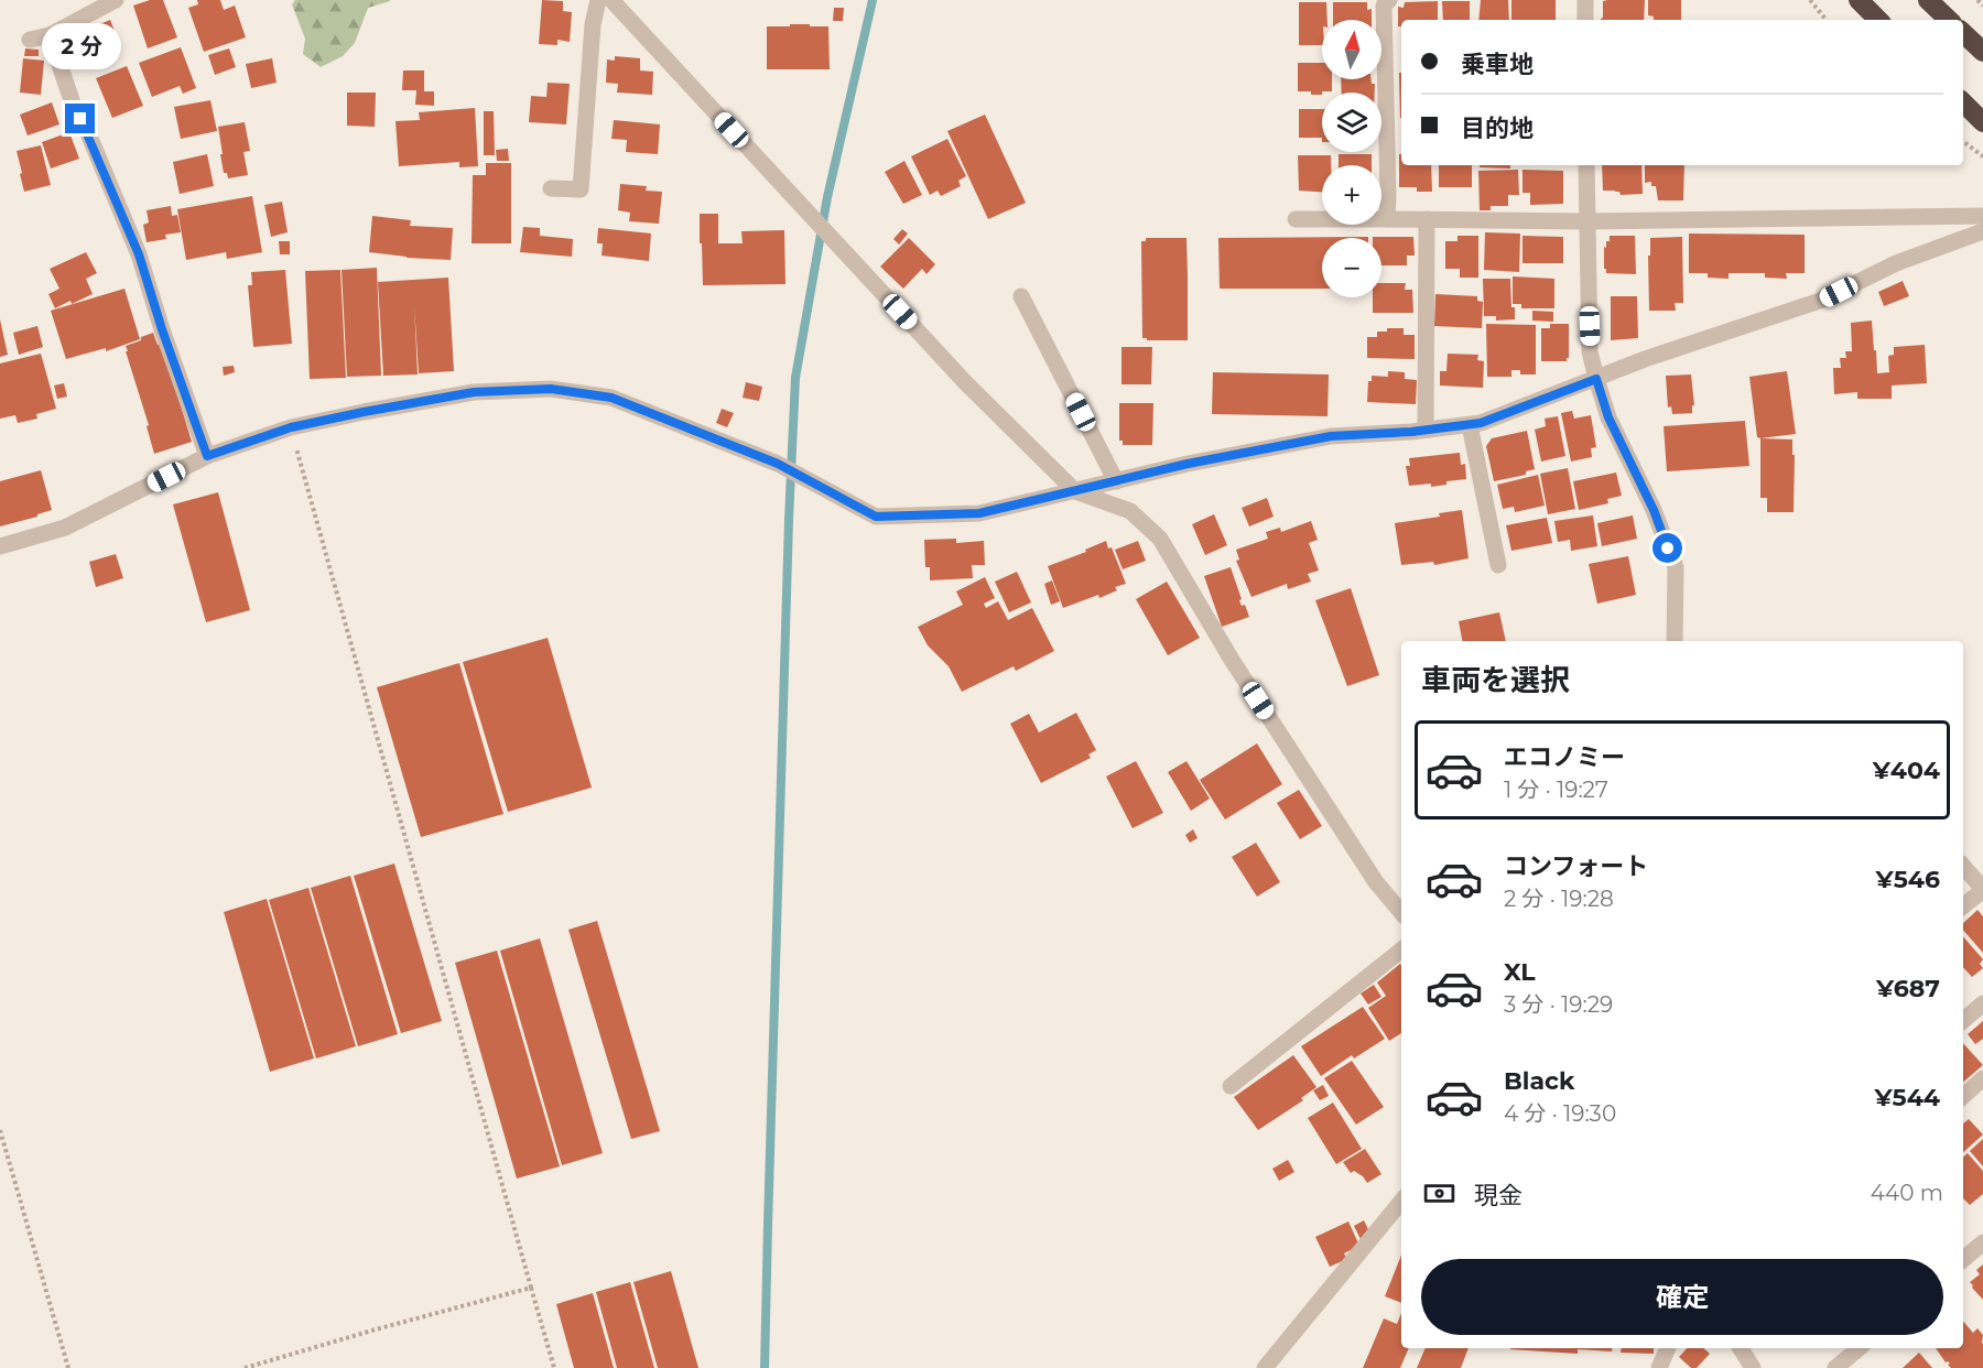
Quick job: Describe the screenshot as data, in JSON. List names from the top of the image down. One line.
{"north":"top","page":{"map_buttons":["+","−"],"banner":["乗車地","目的地"],"bubble":"2 分","heading":"車両を選択","list":[{"name":"エコノミー","note":"1 分 · 19:27","value":"¥404"},{"name":"コンフォート","note":"2 分 · 19:28","value":"¥546"},{"name":"XL","note":"3 分 · 19:29","value":"¥687"},{"name":"Black","note":"4 分 · 19:30","value":"¥544"}],"pay":["現金","440 m"],"buttons":"確定"}}
